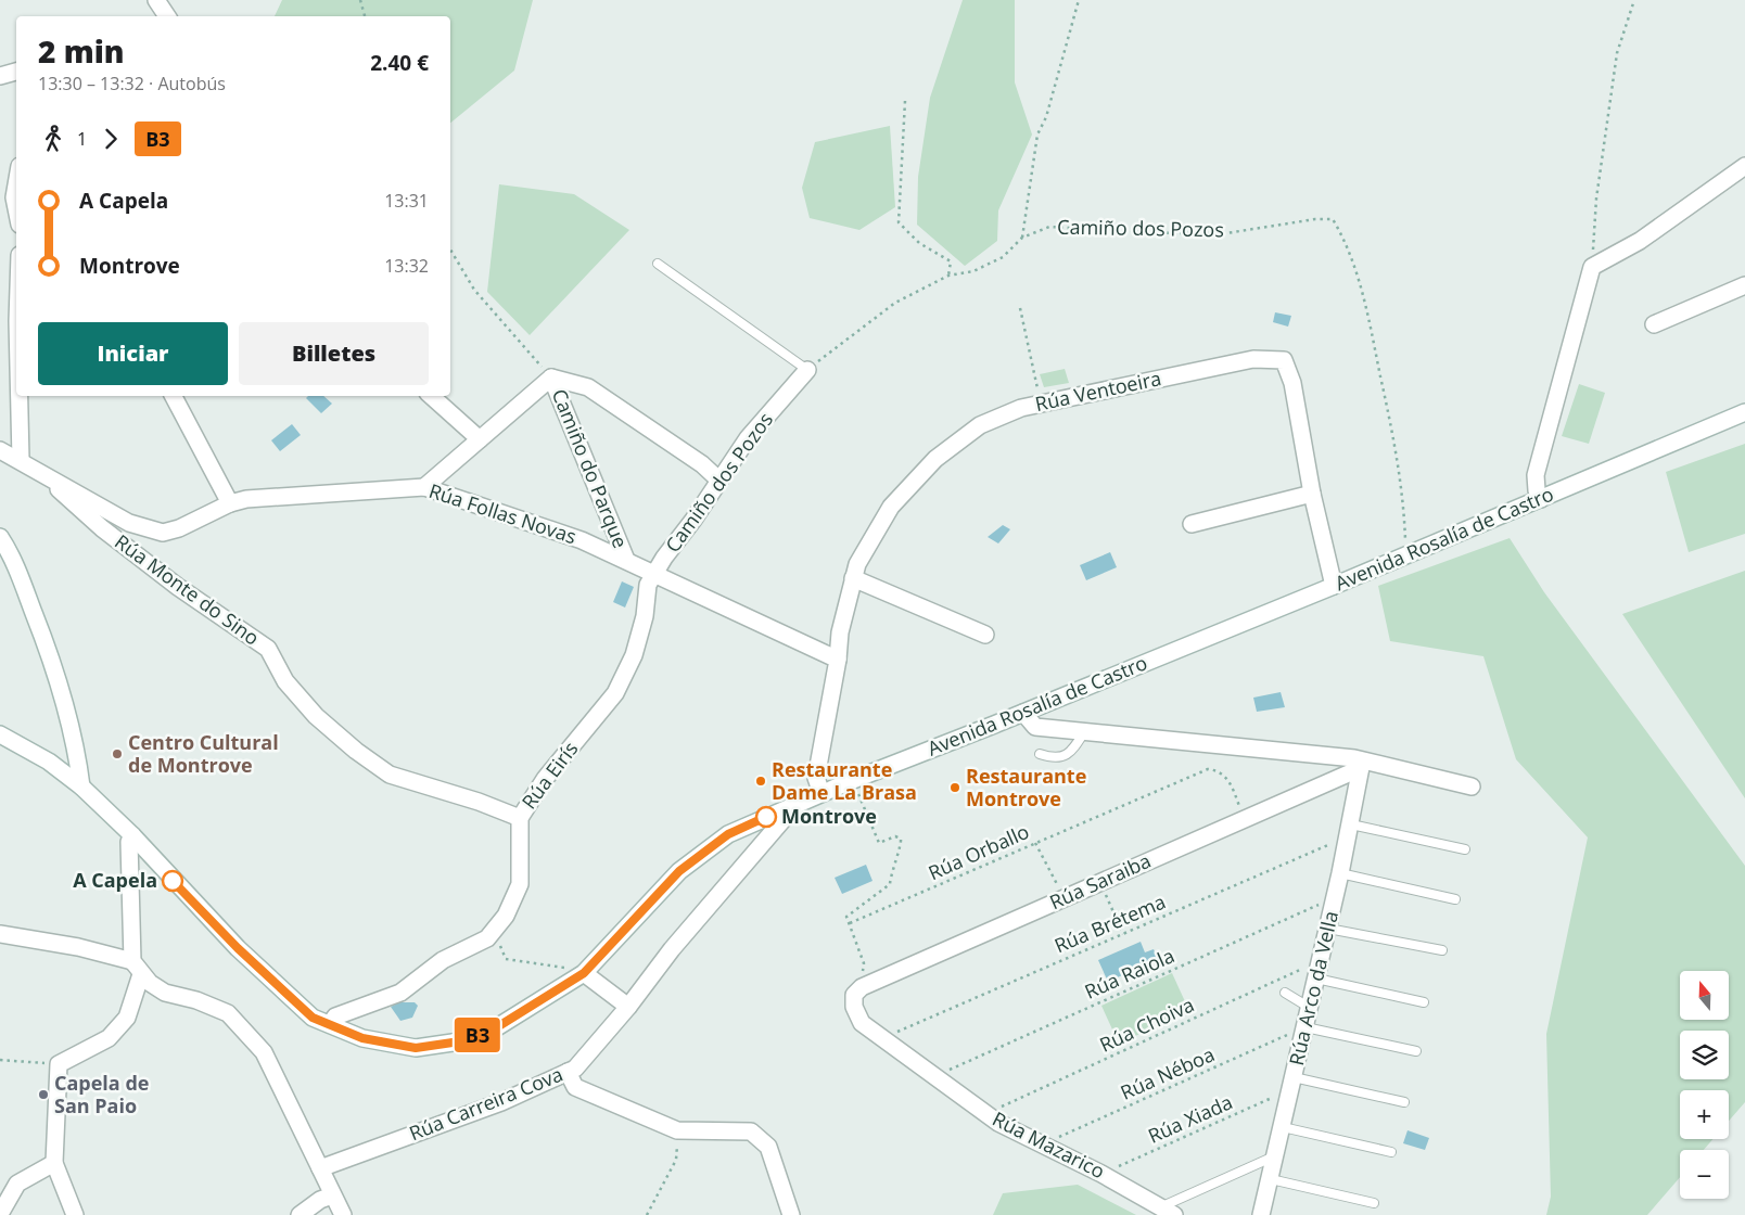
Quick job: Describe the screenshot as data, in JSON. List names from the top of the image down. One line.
{"streets":{"street":["Camiño dos Pozos","Rúa Ventoeira","Camiño do Parque","Rúa Follas Novas","Avenida Rosalía de Castro","Rúa Monte do Sino","Rúa Eirís","Rúa Saraiba","Rúa Arco da Vella","Rúa Carreira Cova","Rúa Mazarico"],"path":["Rúa Orballo","Rúa Brétema","Rúa Raiola","Rúa Choiva","Rúa Néboa","Rúa Xiada"]},"crossings":[["Camiño dos Pozos","Rúa Follas Novas"],["Camiño dos Pozos","Avenida Rosalía de Castro"],["Camiño dos Pozos","Rúa Eirís"],["Rúa Ventoeira","Rúa Follas Novas"],["Rúa Ventoeira","Avenida Rosalía de Castro"],["Camiño do Parque","Rúa Follas Novas"],["Rúa Follas Novas","Rúa Monte do Sino"],["Rúa Follas Novas","Rúa Eirís"],["Avenida Rosalía de Castro","Rúa Eirís"],["Avenida Rosalía de Castro","Rúa Carreira Cova"],["Rúa Monte do Sino","Rúa Eirís"],["Rúa Orballo","Rúa Saraiba"],["Rúa Saraiba","Rúa Arco da Vella"],["Rúa Saraiba","Rúa Mazarico"],["Rúa Brétema","Rúa Arco da Vella"],["Rúa Brétema","Rúa Mazarico"],["Rúa Raiola","Rúa Arco da Vella"],["Rúa Raiola","Rúa Mazarico"],["Rúa Arco da Vella","Rúa Choiva"],["Rúa Arco da Vella","Rúa Néboa"],["Rúa Arco da Vella","Rúa Xiada"],["Rúa Choiva","Rúa Mazarico"],["Rúa Néboa","Rúa Mazarico"],["Rúa Xiada","Rúa Mazarico"]],"places":["Centro Cultural de Montrove","Restaurante Dame La Brasa","Restaurante Montrove","Montrove","A Capela","Capela de San Paio"],"lines":["bus line B3"],"north":"top","page":{"on_map":"B3","heading":["2 min","13:30 – 13:32 · Autobús","2.40 €"],"legs":["1","B3"],"list":[{"name":"A Capela","value":"13:31"},{"name":"Montrove","value":"13:32"}],"buttons":["Iniciar","Billetes"],"map_buttons":["+","−"]}}
